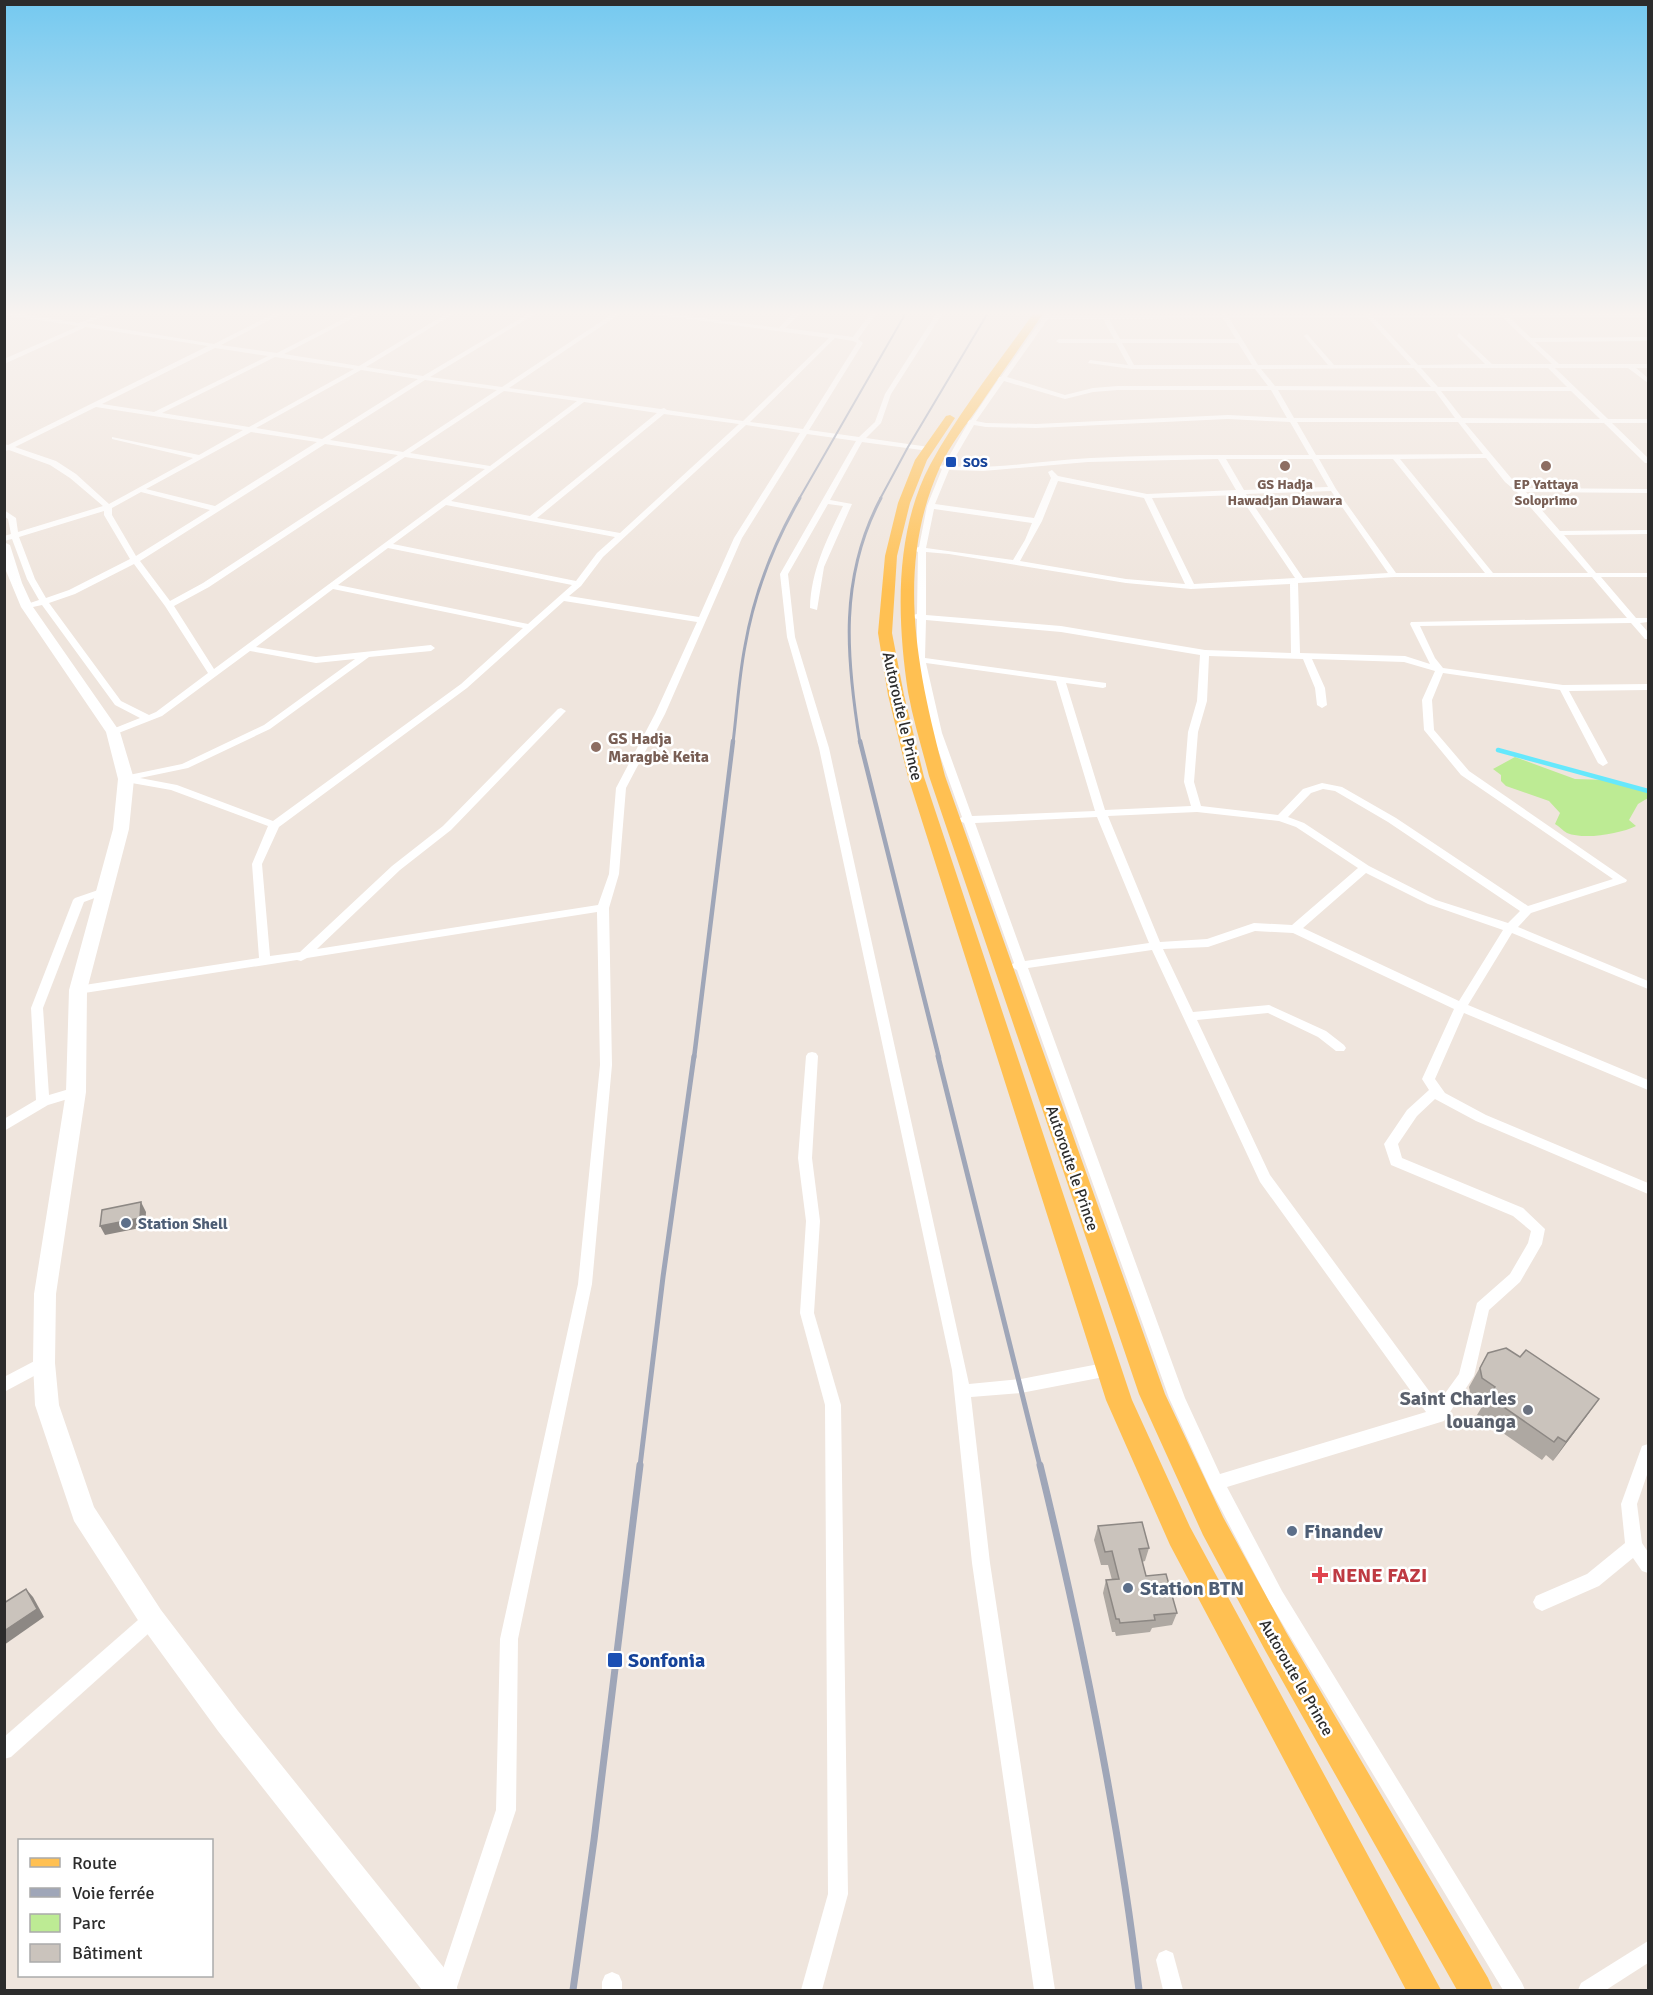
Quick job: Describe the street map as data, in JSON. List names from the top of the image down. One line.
{"streets":{"main road":["Autoroute le Prince"]},"places":{"transit":["SOS","Sonfonia"],"other":["GS Hadja Hawadjan Diawara","EP Yattaya Soloprimo","GS Hadja Maragbè Keita","Station Shell","Saint Charles louanga","Finandev","Station BTN"],"health":["NENE FAZI"]},"legend":["Route","Voie ferrée","Parc","Bâtiment"]}
